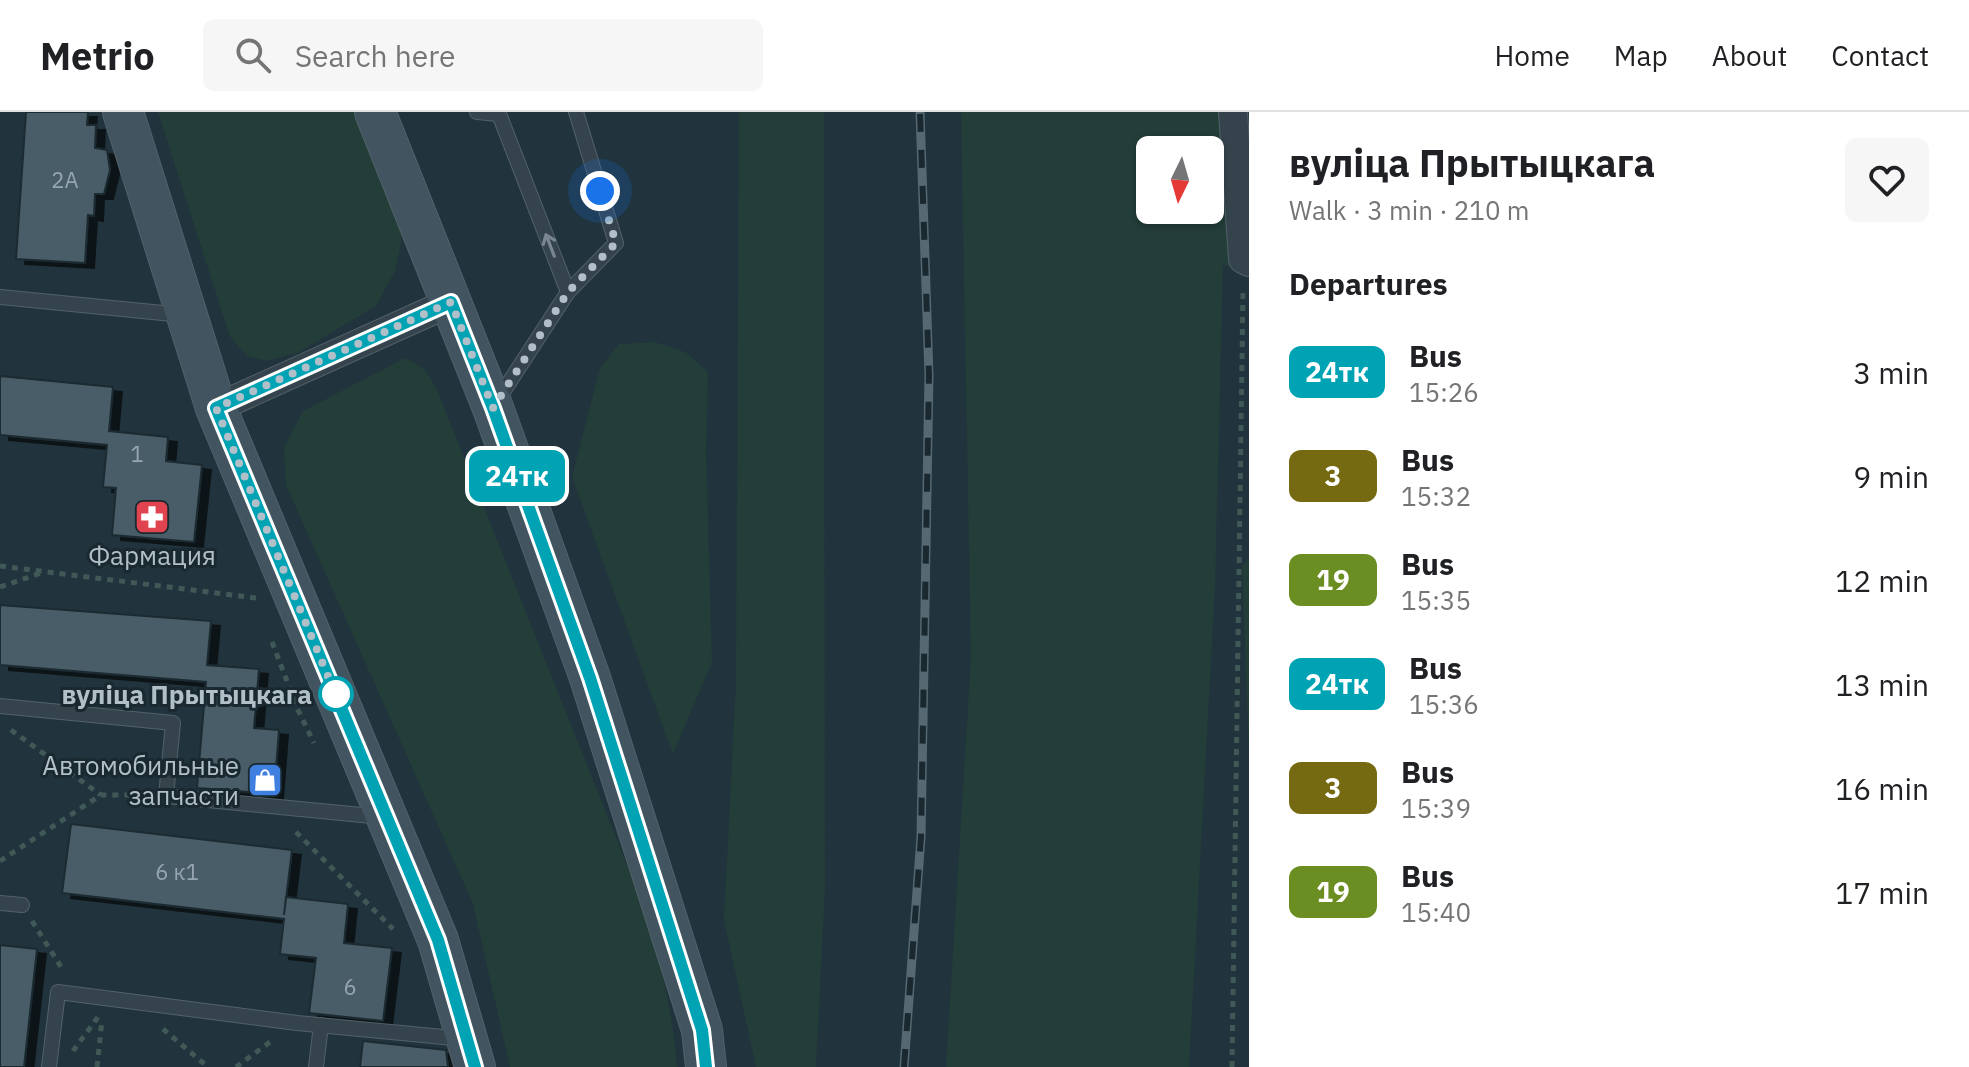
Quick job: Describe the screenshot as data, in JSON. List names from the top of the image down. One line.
{"places":{"pharmacy":["Фармация"],"other":["вуліца Прытыцкага"],"shop":["Автомобильные запчасти"]},"lines":["bus line 24тк"],"house_numbers":["2А","1","6 к1","6"],"north":"bottom","page":{"header":"Metrio","search":"Search here","nav":["Home","Map","About","Contact"],"on_map":"24тк","heading":[["вуліца Прытыцкага","Walk · 3 min · 210 m"],"Departures"],"list":[{"mark":"24тк","name":"Bus","note":"15:26","value":"3 min"},{"mark":"3","name":"Bus","note":"15:32","value":"9 min"},{"mark":"19","name":"Bus","note":"15:35","value":"12 min"},{"mark":"24тк","name":"Bus","note":"15:36","value":"13 min"},{"mark":"3","name":"Bus","note":"15:39","value":"16 min"},{"mark":"19","name":"Bus","note":"15:40","value":"17 min"}]}}
